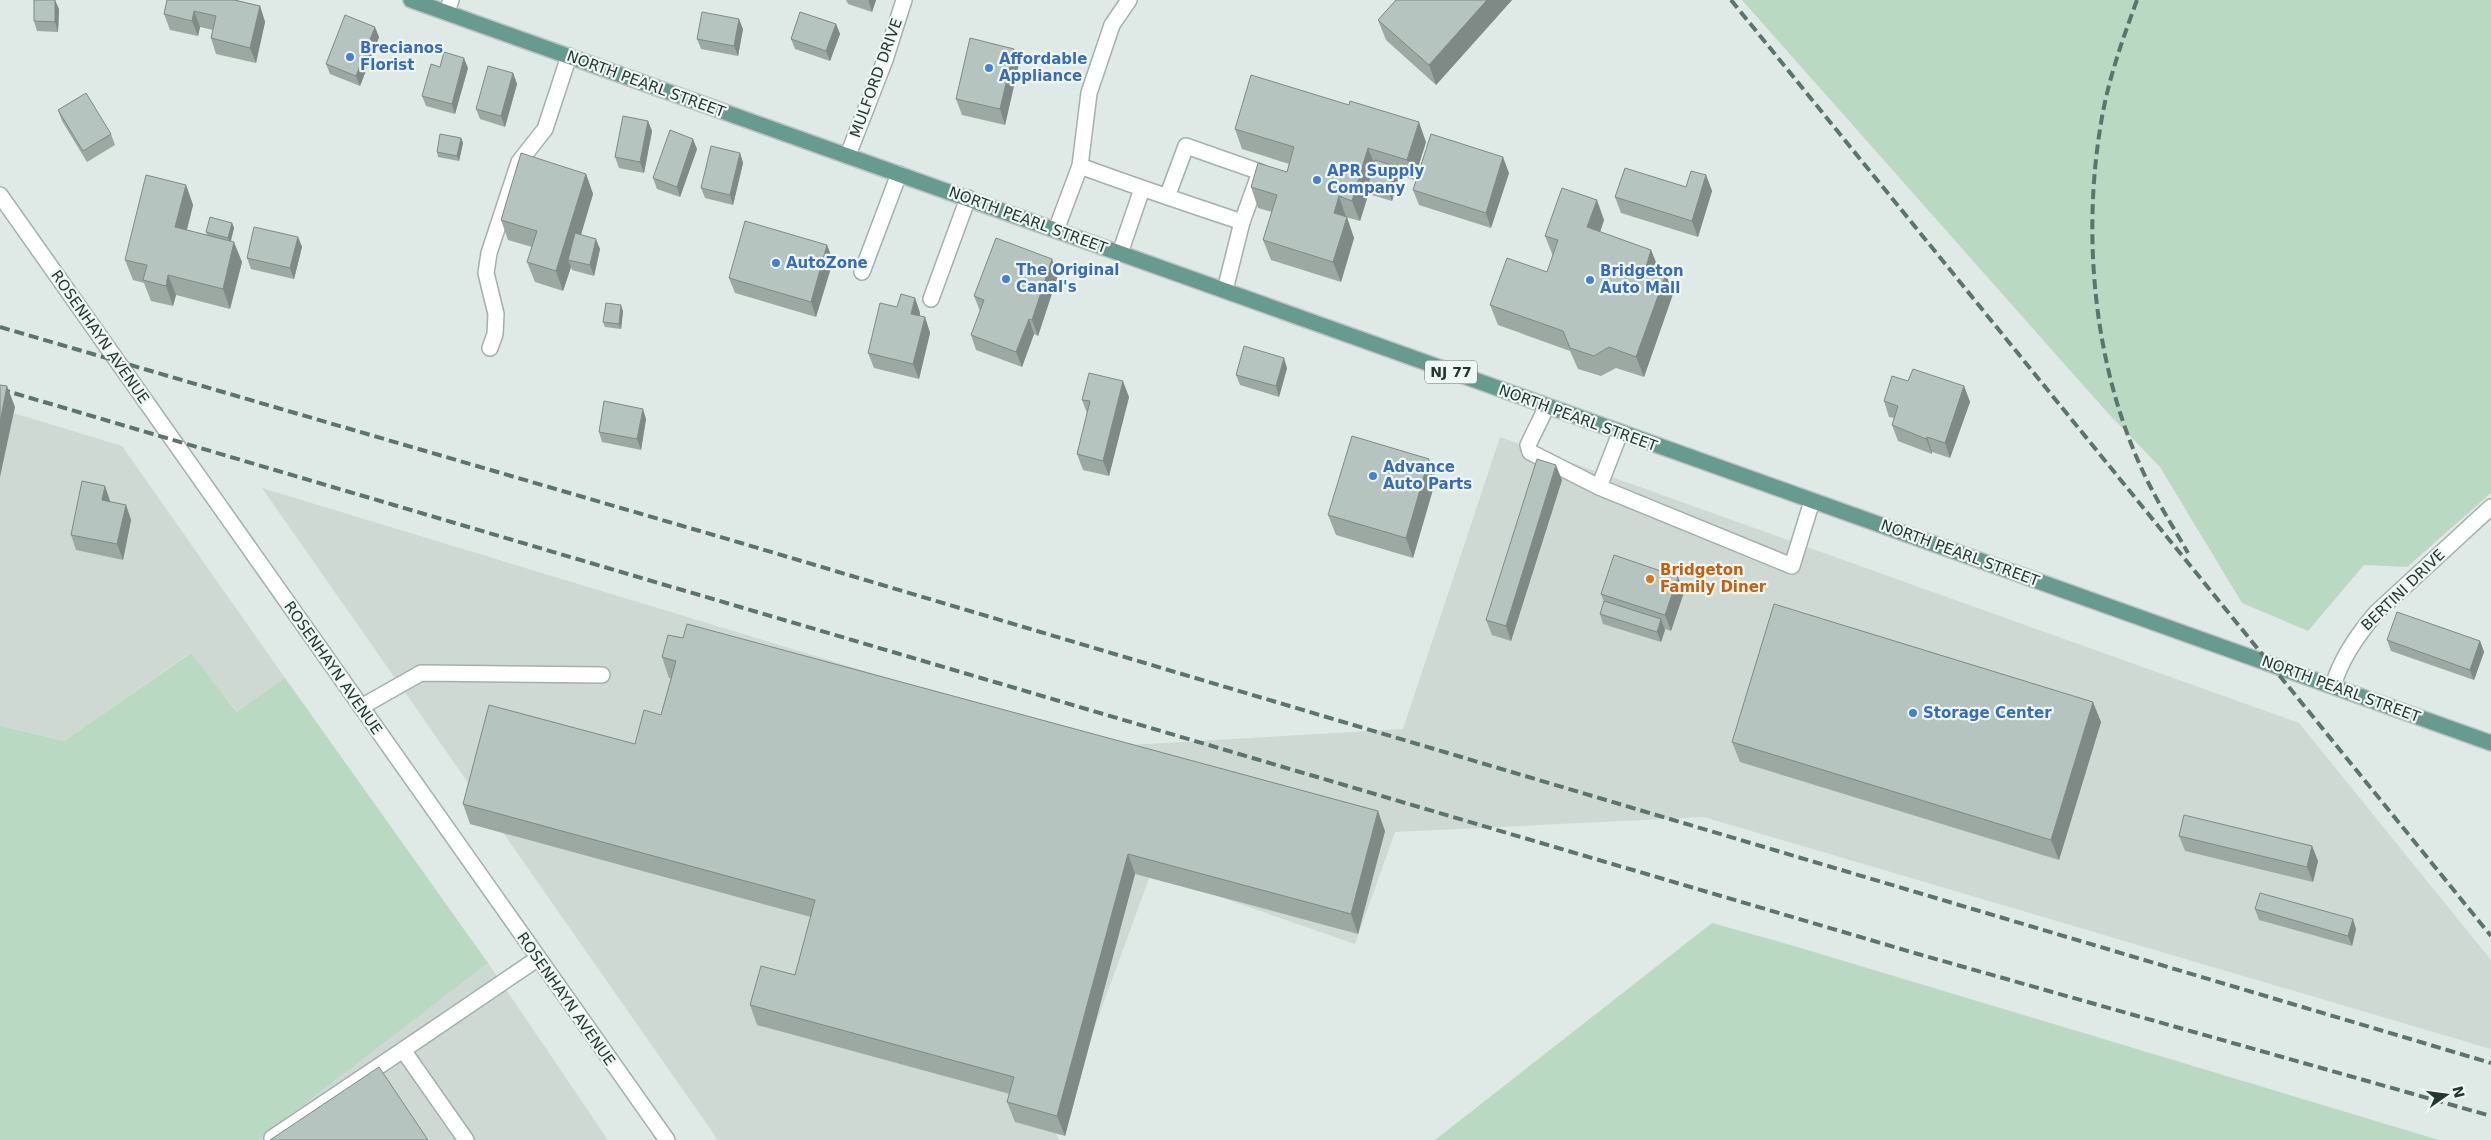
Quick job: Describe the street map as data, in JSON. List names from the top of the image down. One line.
{"streets":{"main road":["NORTH PEARL STREET","NJ 77"],"street":["MULFORD DRIVE","ROSENHAYN AVENUE","BERTINI DRIVE"]},"crossings":[["MULFORD DRIVE","NORTH PEARL STREET"],["NORTH PEARL STREET","BERTINI DRIVE"]],"places":["Brecianos Florist","Affordable Appliance","APR Supply Company","AutoZone","The Original Canal's","Bridgeton Auto Mall","Advance Auto Parts","Bridgeton Family Diner","Storage Center"],"north":"right"}
